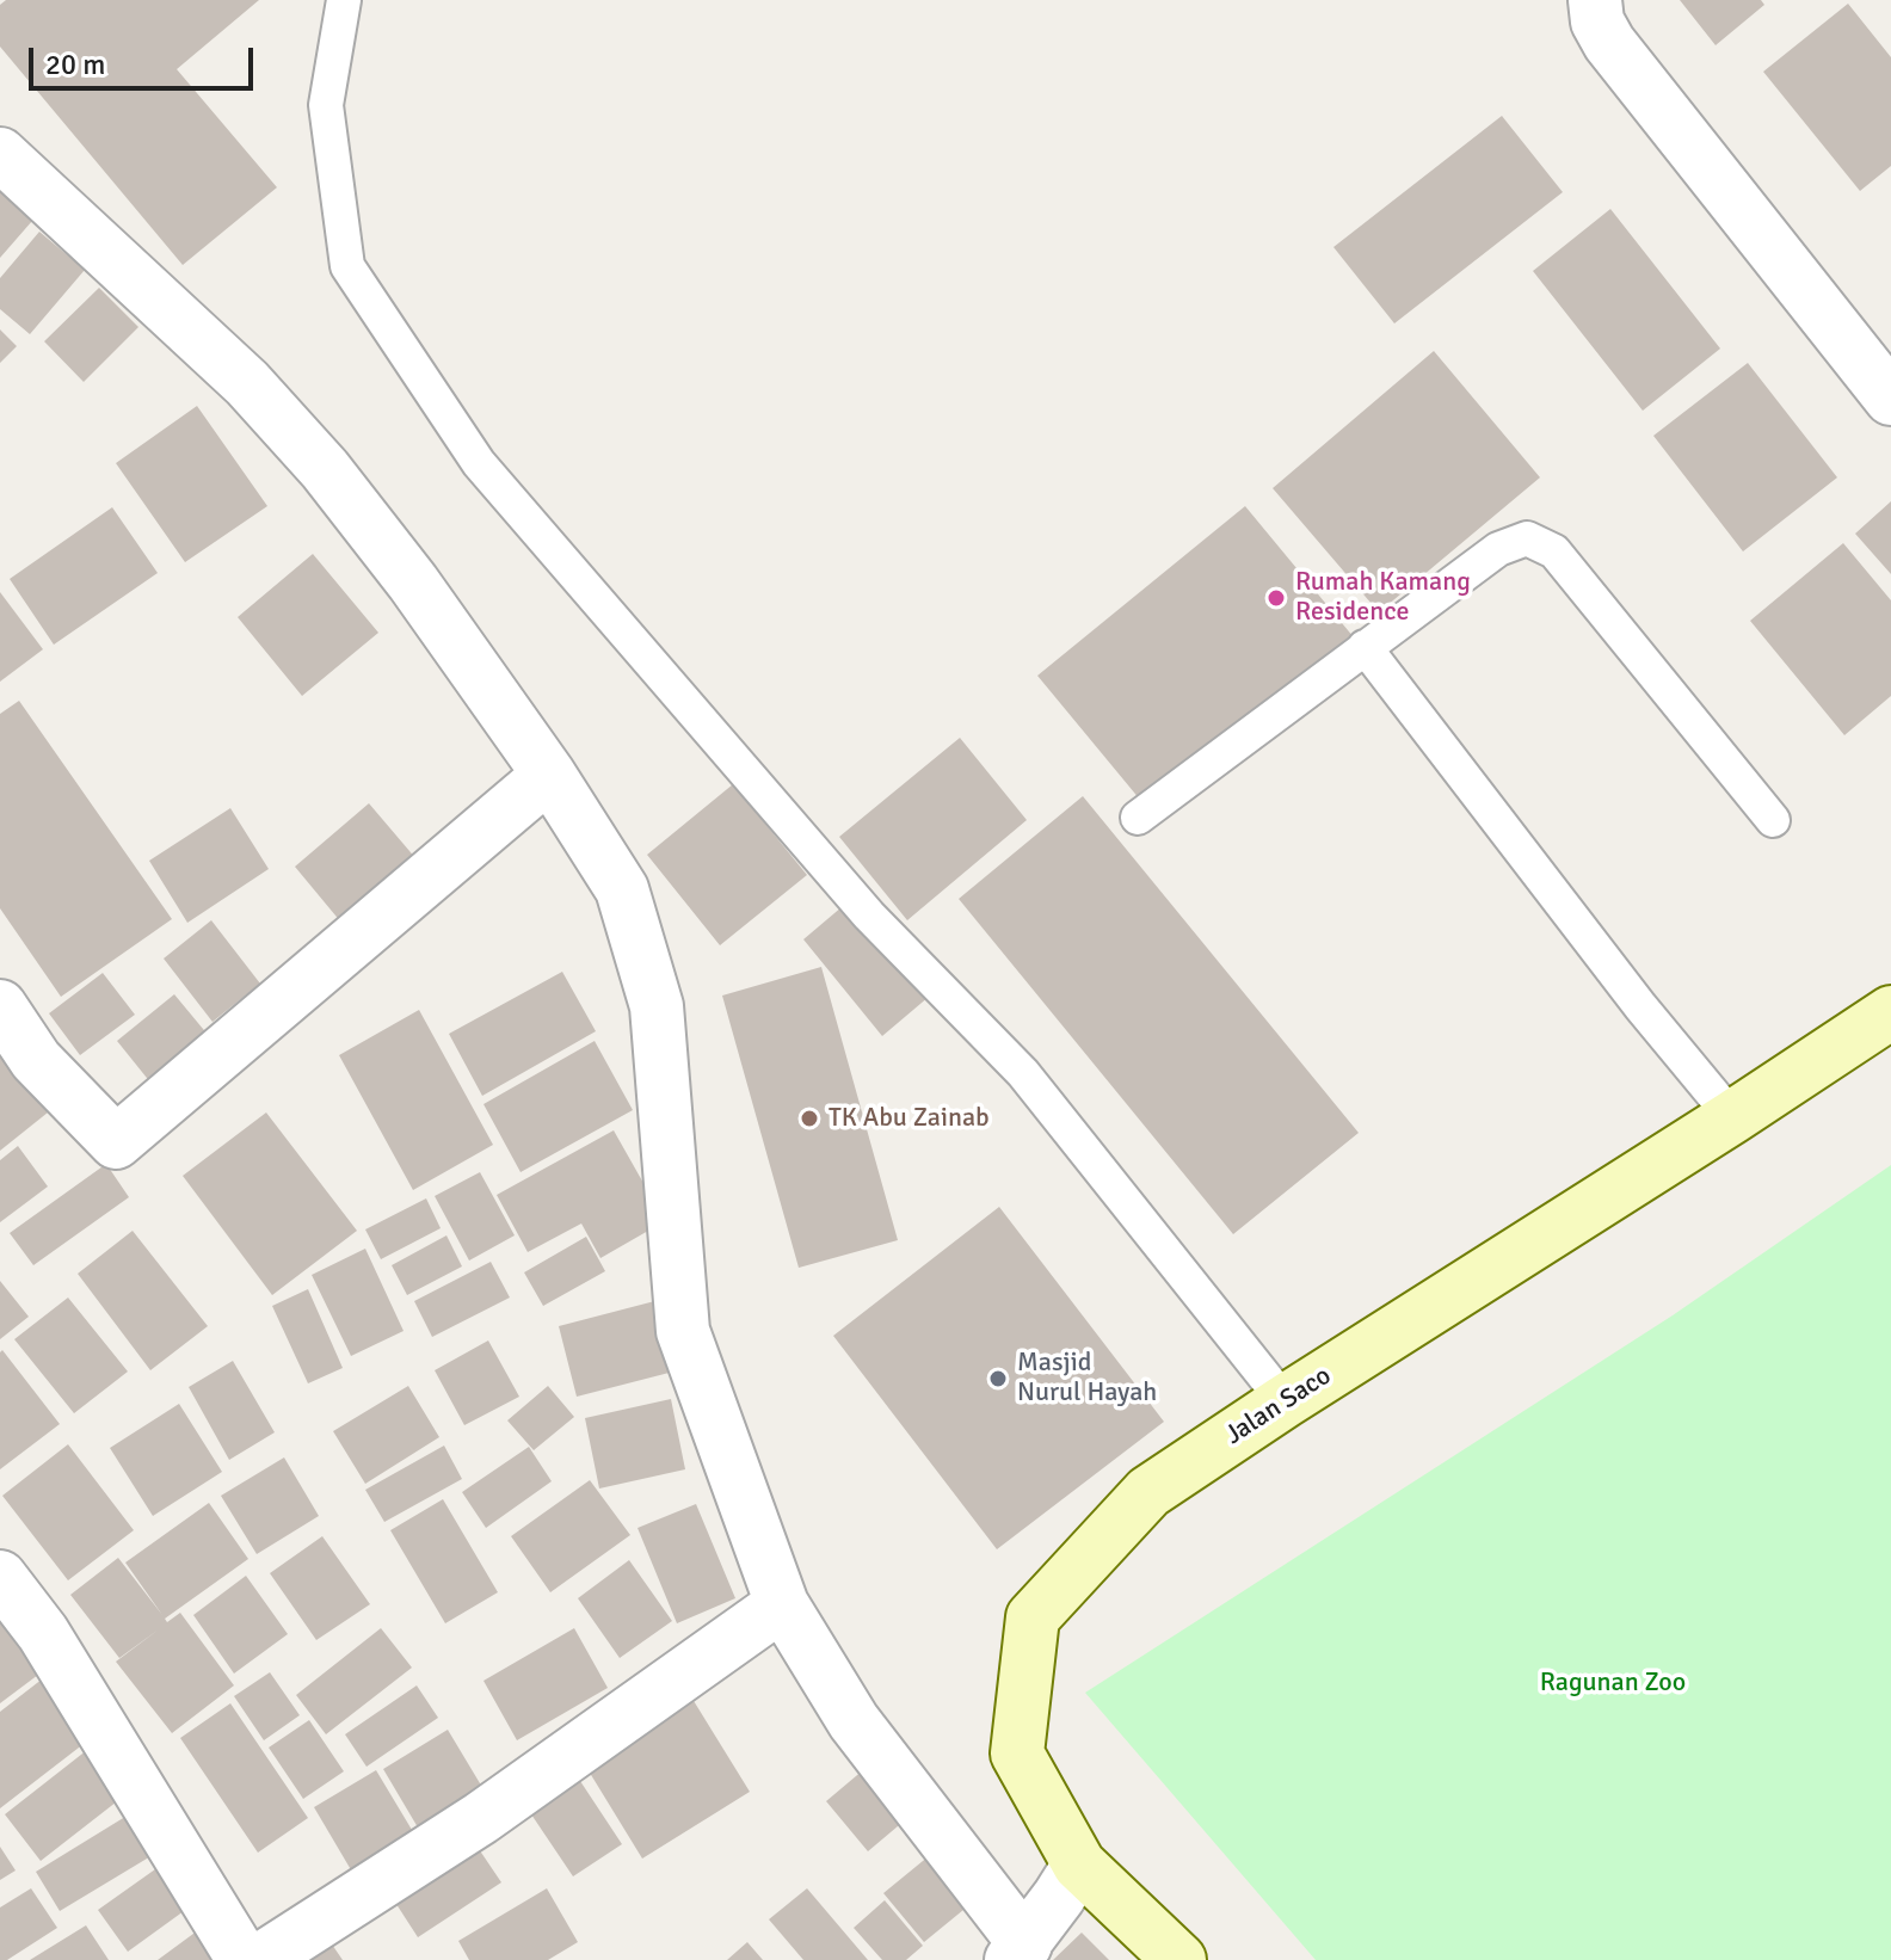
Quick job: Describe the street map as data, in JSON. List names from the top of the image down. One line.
{"streets":{"main road":["Jalan Saco"]},"parks":["Ragunan Zoo"],"places":["Rumah Kamang Residence","TK Abu Zainab","Masjid Nurul Hayah"],"scale_bar":"20 m"}
